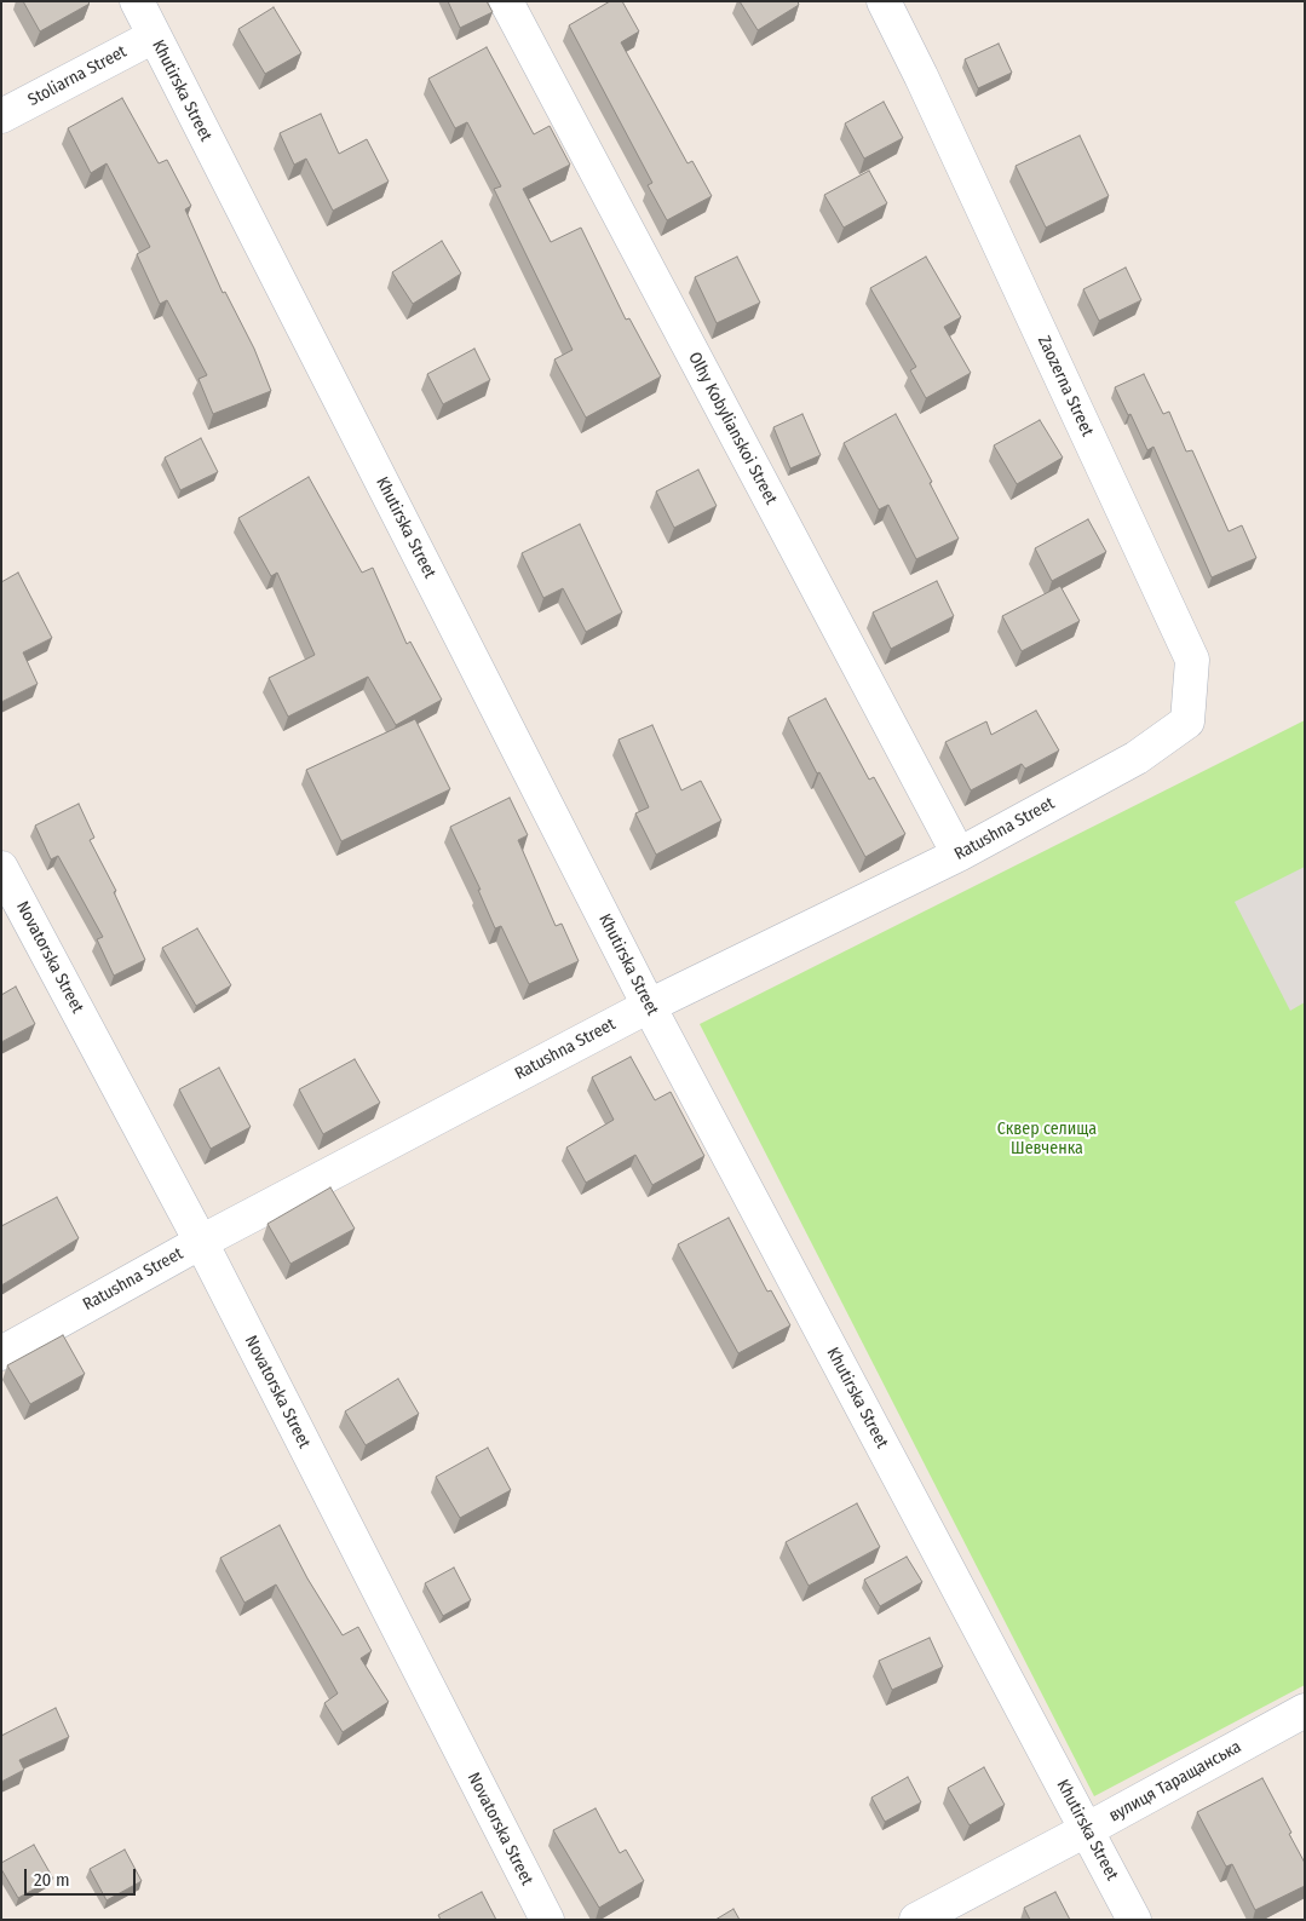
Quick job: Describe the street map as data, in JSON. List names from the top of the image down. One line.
{"streets":{"street":["Stoliarna Street","Khutirska Street","Zaozerna Street","Olhy Kobylianskoi Street","Ratushna Street","Novatorska Street","вулиця Таращанська"]},"crossings":[["Stoliarna Street","Khutirska Street"],["Khutirska Street","Ratushna Street"],["Khutirska Street","вулиця Таращанська"],["Zaozerna Street","Ratushna Street"],["Olhy Kobylianskoi Street","Ratushna Street"],["Ratushna Street","Novatorska Street"]],"parks":["Сквер селища Шевченка"],"scale_bar":"20 m"}
